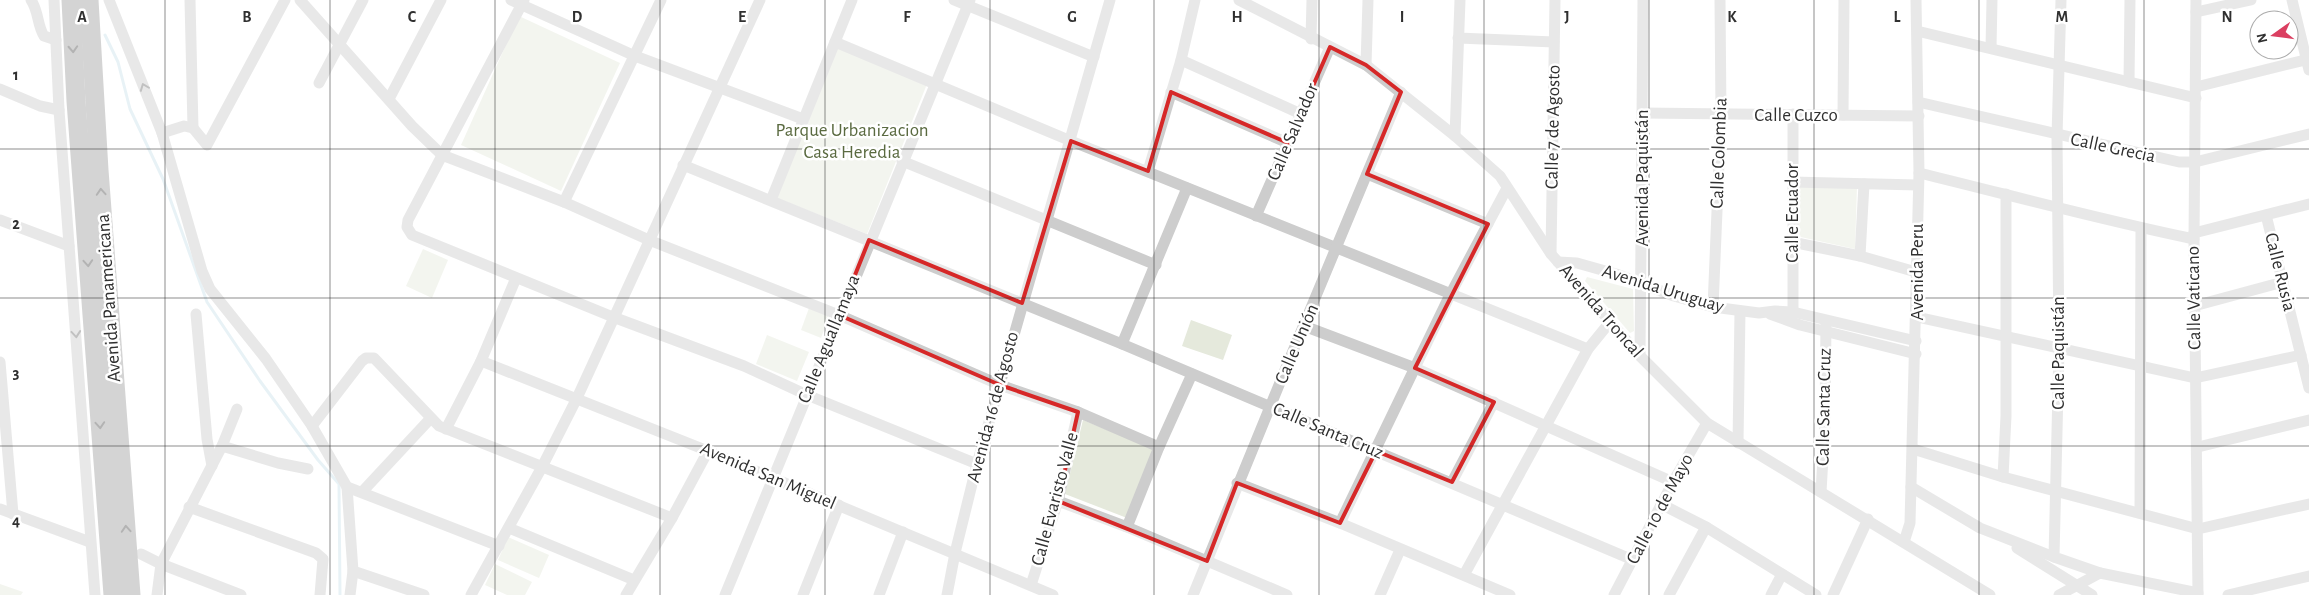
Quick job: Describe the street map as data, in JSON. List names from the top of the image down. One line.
{"streets":{"highway":["Avenida Panamericana"],"street":["Calle Cuzco","Calle 7 de Agosto","Calle Salvador","Calle Grecia","Calle Colombia","Avenida Paquistán","Calle Ecuador","Avenida Peru","Calle Rusia","Avenida Uruguay","Calle Vaticano","Avenida Troncal","Calle Aguallamaya","Calle Unión","Calle Paquistán","Avenida 16 de Agosto","Calle Santa Cruz","Avenida San Miguel","Calle Evaristo Valle","Calle 10 de Mayo"]},"crossings":[["Calle Cuzco","Calle Colombia"],["Calle Cuzco","Avenida Paquistán"],["Calle Cuzco","Calle Ecuador"],["Calle Cuzco","Avenida Peru"],["Calle 7 de Agosto","Avenida Uruguay"],["Calle 7 de Agosto","Avenida Troncal"],["Calle Salvador","Avenida Troncal"],["Calle Grecia","Avenida Peru"],["Calle Grecia","Calle Vaticano"],["Calle Grecia","Calle Paquistán"],["Calle Colombia","Avenida Uruguay"],["Avenida Paquistán","Avenida Uruguay"],["Avenida Paquistán","Avenida Troncal"],["Calle Ecuador","Avenida Uruguay"],["Avenida Peru","Avenida Uruguay"],["Avenida Peru","Avenida Troncal"],["Avenida Uruguay","Avenida Troncal"],["Avenida Uruguay","Calle Santa Cruz"],["Avenida Troncal","Calle Unión"],["Avenida Troncal","Calle Santa Cruz"],["Avenida Troncal","Calle 10 de Mayo"],["Calle Aguallamaya","Calle Santa Cruz"],["Calle Aguallamaya","Avenida San Miguel"],["Calle Unión","Calle Santa Cruz"],["Avenida 16 de Agosto","Calle Santa Cruz"],["Avenida 16 de Agosto","Avenida San Miguel"],["Calle Santa Cruz","Calle 10 de Mayo"],["Avenida San Miguel","Calle Evaristo Valle"]],"parks":["Parque Urbanizacion Casa Heredia"],"north":"left","grid":{"columns":["A","B","C","D","E","F","G","H","I","J","K","L","M","N"],"rows":["1","2","3","4"]}}
